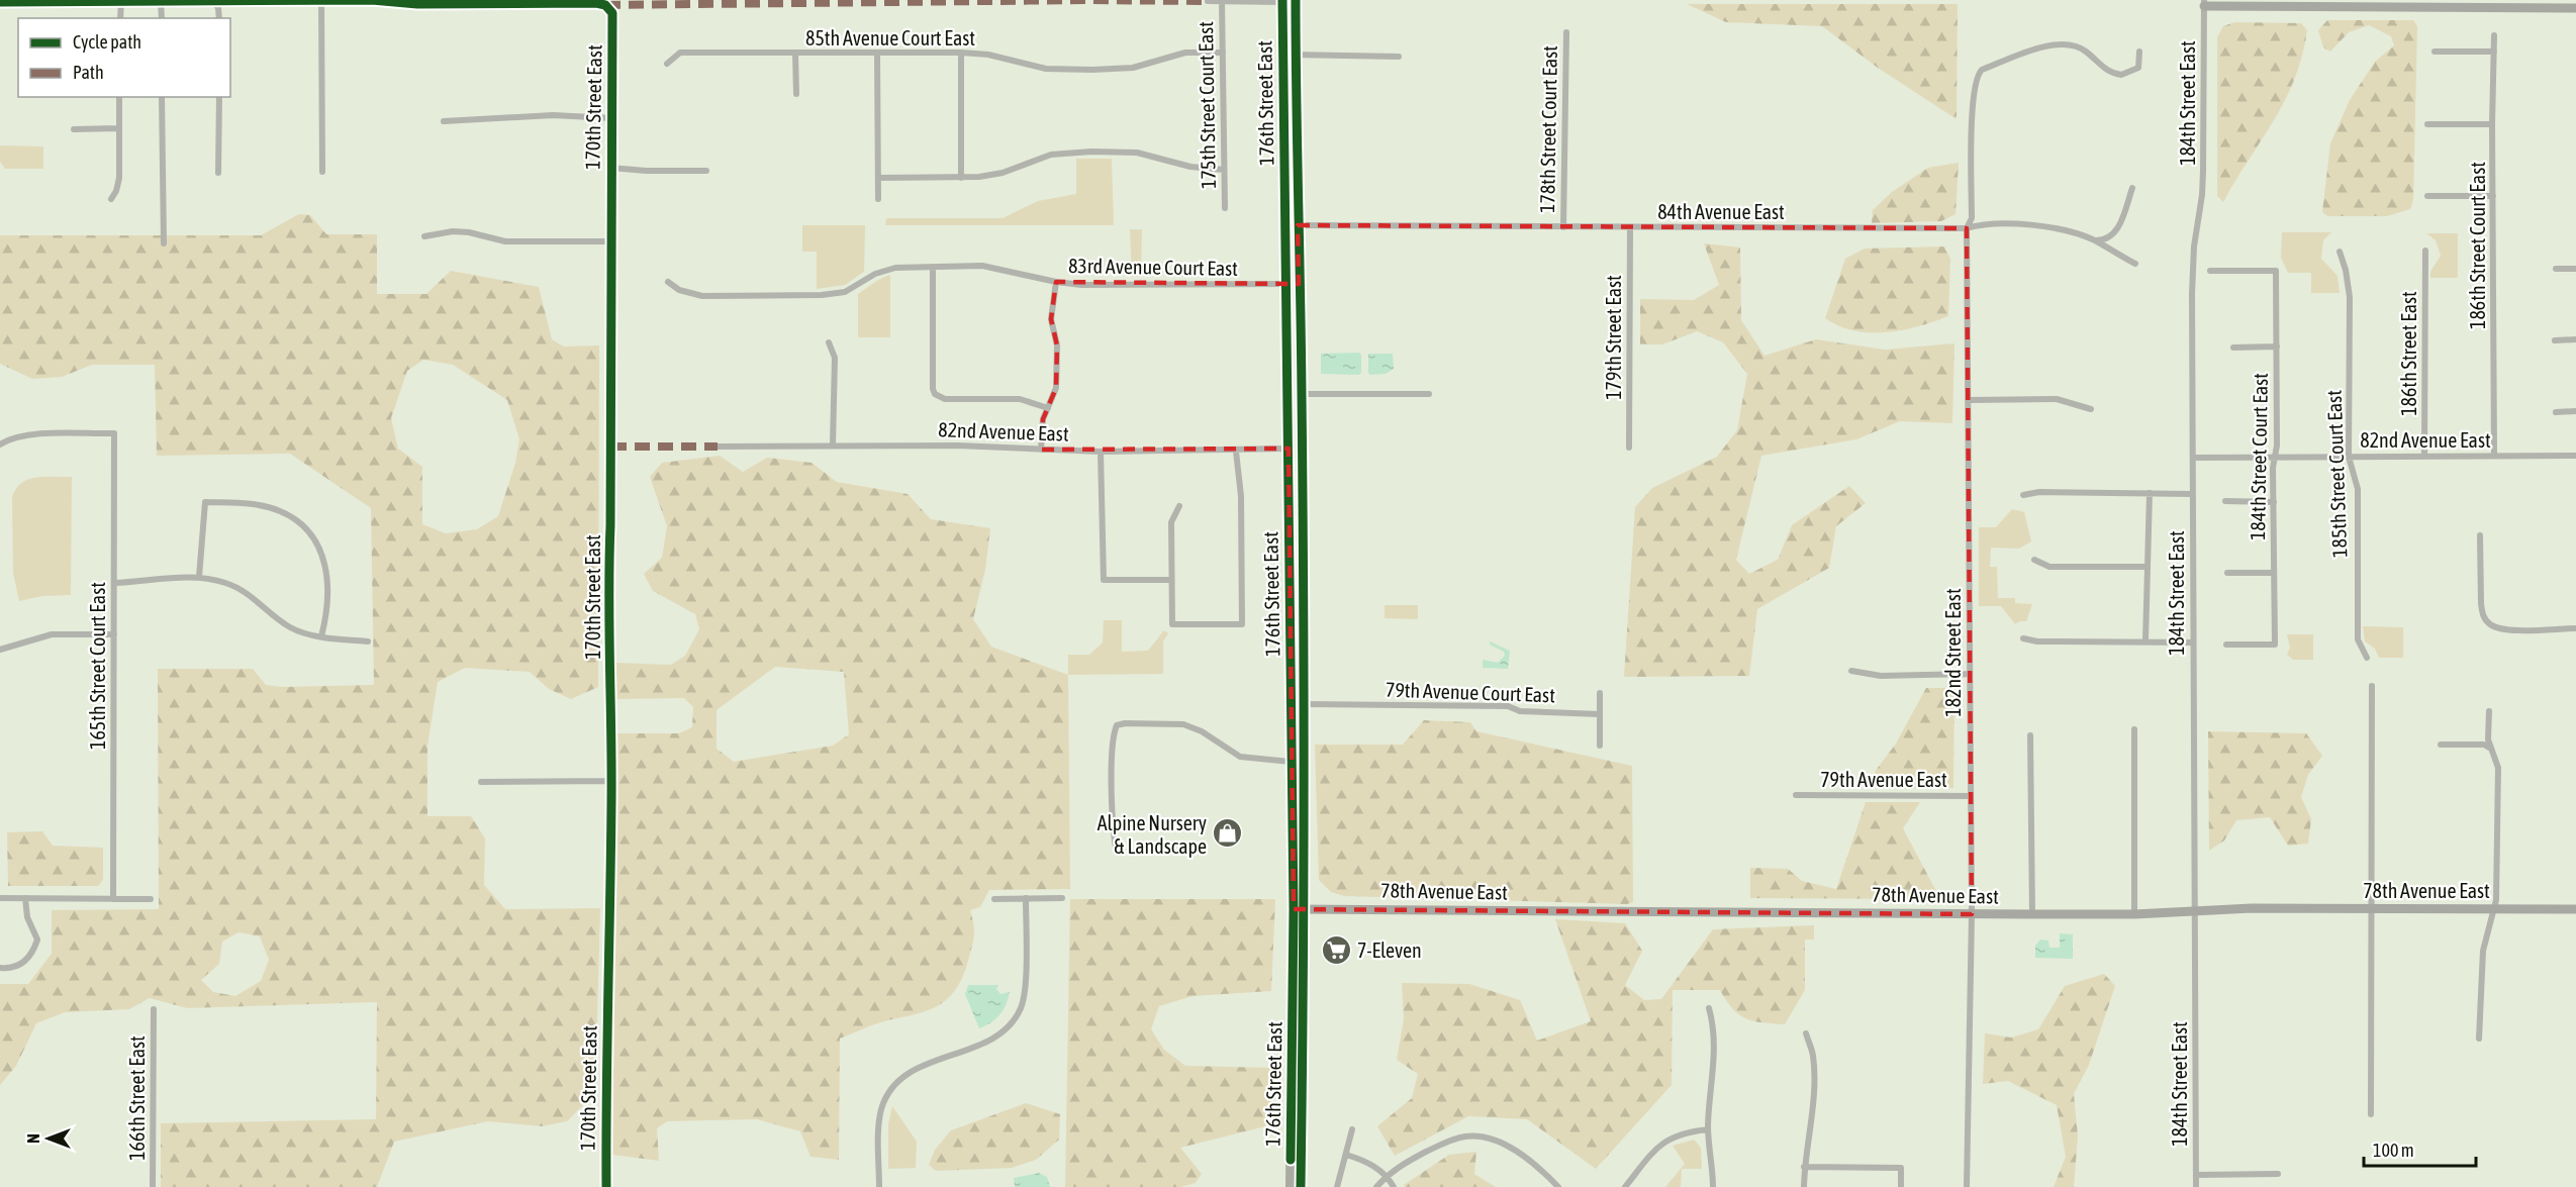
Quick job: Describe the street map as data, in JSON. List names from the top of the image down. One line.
{"streets":{"main road":["176th Street East"],"street":["85th Avenue Court East","184th Street East","175th Street Court East","170th Street East","178th Street Court East","84th Avenue East","186th Street Court East","83rd Avenue Court East","179th Street East","186th Street East","82nd Avenue East","184th Street Court East","185th Street Court East","182nd Street East","165th Street Court East","79th Avenue Court East","79th Avenue East","78th Avenue East","166th Street East"]},"crossings":[["85th Avenue Court East","175th Street Court East"],["176th Street East","84th Avenue East"],["176th Street East","83rd Avenue Court East"],["176th Street East","82nd Avenue East"],["176th Street East","79th Avenue Court East"],["176th Street East","78th Avenue East"],["184th Street East","82nd Avenue East"],["184th Street East","78th Avenue East"],["178th Street Court East","84th Avenue East"],["84th Avenue East","179th Street East"],["84th Avenue East","182nd Street East"],["186th Street Court East","82nd Avenue East"],["186th Street East","82nd Avenue East"],["82nd Avenue East","184th Street Court East"],["82nd Avenue East","185th Street Court East"],["182nd Street East","79th Avenue East"],["182nd Street East","78th Avenue East"]],"places":{"shop":["Alpine Nursery & Landscape"],"supermarket":["7-Eleven"]},"legend":["Cycle path","Path"],"scale_bar":"100 m","north":"left"}
